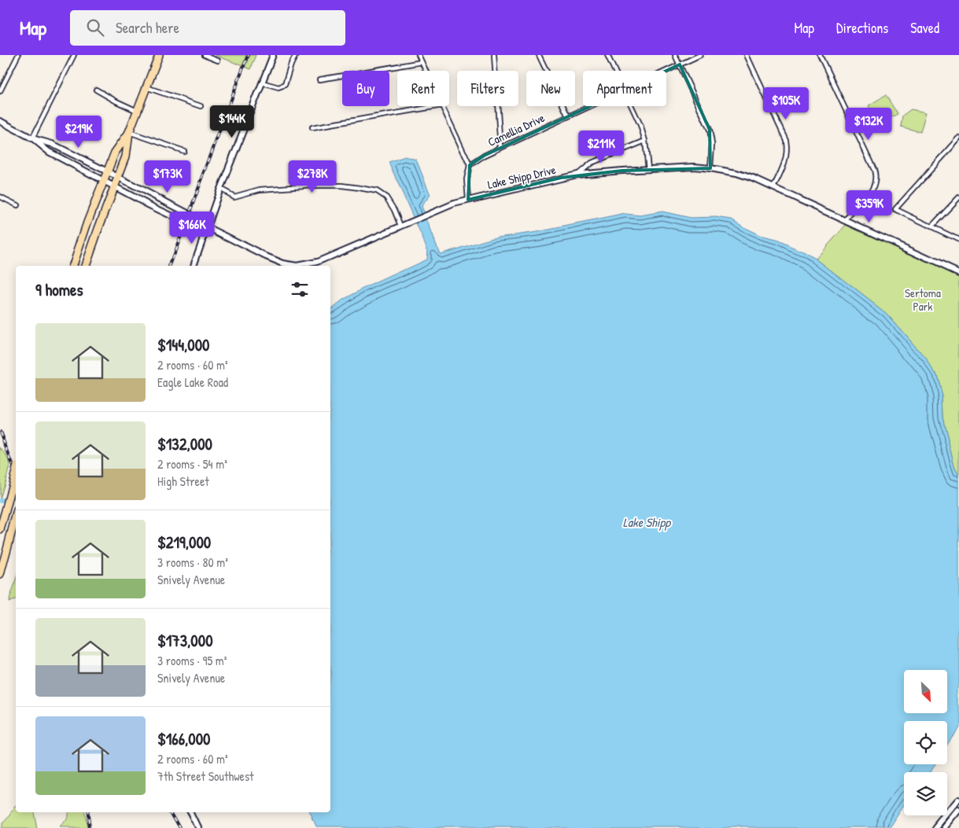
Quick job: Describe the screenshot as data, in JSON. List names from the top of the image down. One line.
{"streets":{"street":["Camellia Drive","Lake Shipp Drive"]},"water":["Lake Shipp"],"parks":["Sertoma Park"],"north":"bottom right","page":{"header":"Map","search":"Search here","nav":["Map","Directions","Saved"],"chip":["Buy","Rent","Filters","New","Apartment"],"price":["$105K","$144K","$132K","$219K","$211K","$173K","$278K","$359K","$166K"],"heading":"9 homes","list":[{"name":"$144,000","note":"2 rooms · 60 m² · Eagle Lake Road"},{"name":"$132,000","note":"2 rooms · 54 m² · High Street"},{"name":"$219,000","note":"3 rooms · 80 m² · Snively Avenue"},{"name":"$173,000","note":"3 rooms · 95 m² · Snively Avenue"},{"name":"$166,000","note":"2 rooms · 60 m² · 7th Street Southwest"}]}}
